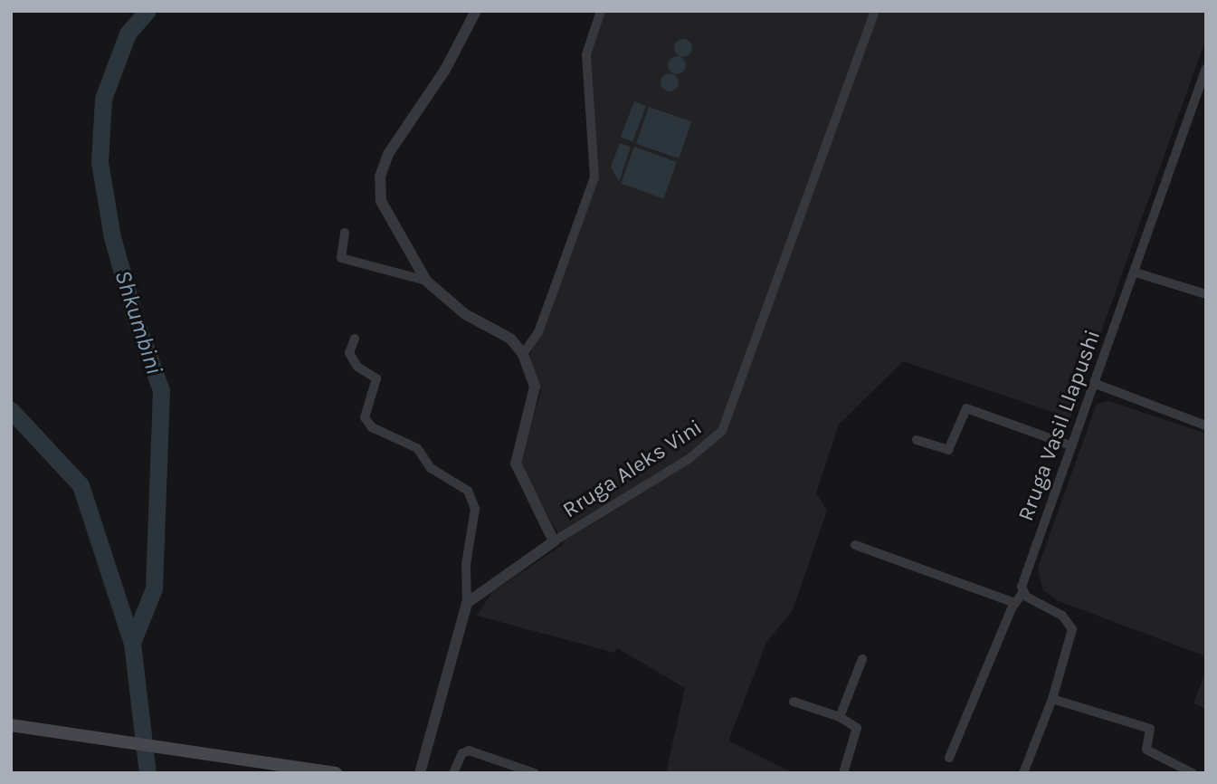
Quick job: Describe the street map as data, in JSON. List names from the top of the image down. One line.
{"streets":{"street":["Rruga Vasil Llapushi","Rruga Aleks Vini"]},"water":["Shkumbini"]}
